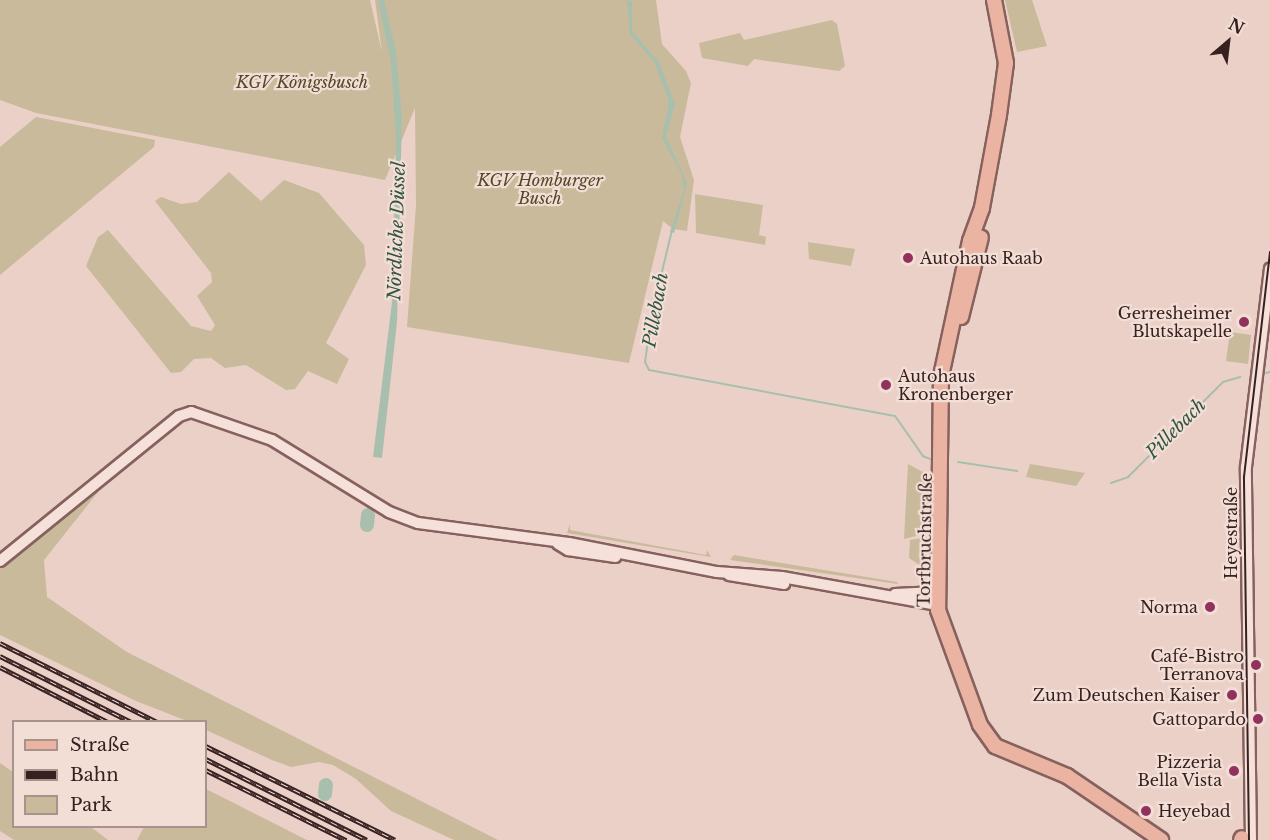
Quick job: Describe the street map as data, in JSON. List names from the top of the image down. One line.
{"streets":{"main road":["Torfbruchstraße"],"street":["Heyestraße"]},"water":["Nördliche Düssel","Pillebach"],"parks":["KGV Königsbusch","KGV Homburger Busch"],"places":["Autohaus Raab","Gerresheimer Blutskapelle","Autohaus Kronenberger","Norma","Café-Bistro Terranova","Zum Deutschen Kaiser","Gattopardo","Pizzeria Bella Vista","Heyebad"],"legend":["Straße","Bahn","Park"],"north":"top right"}
